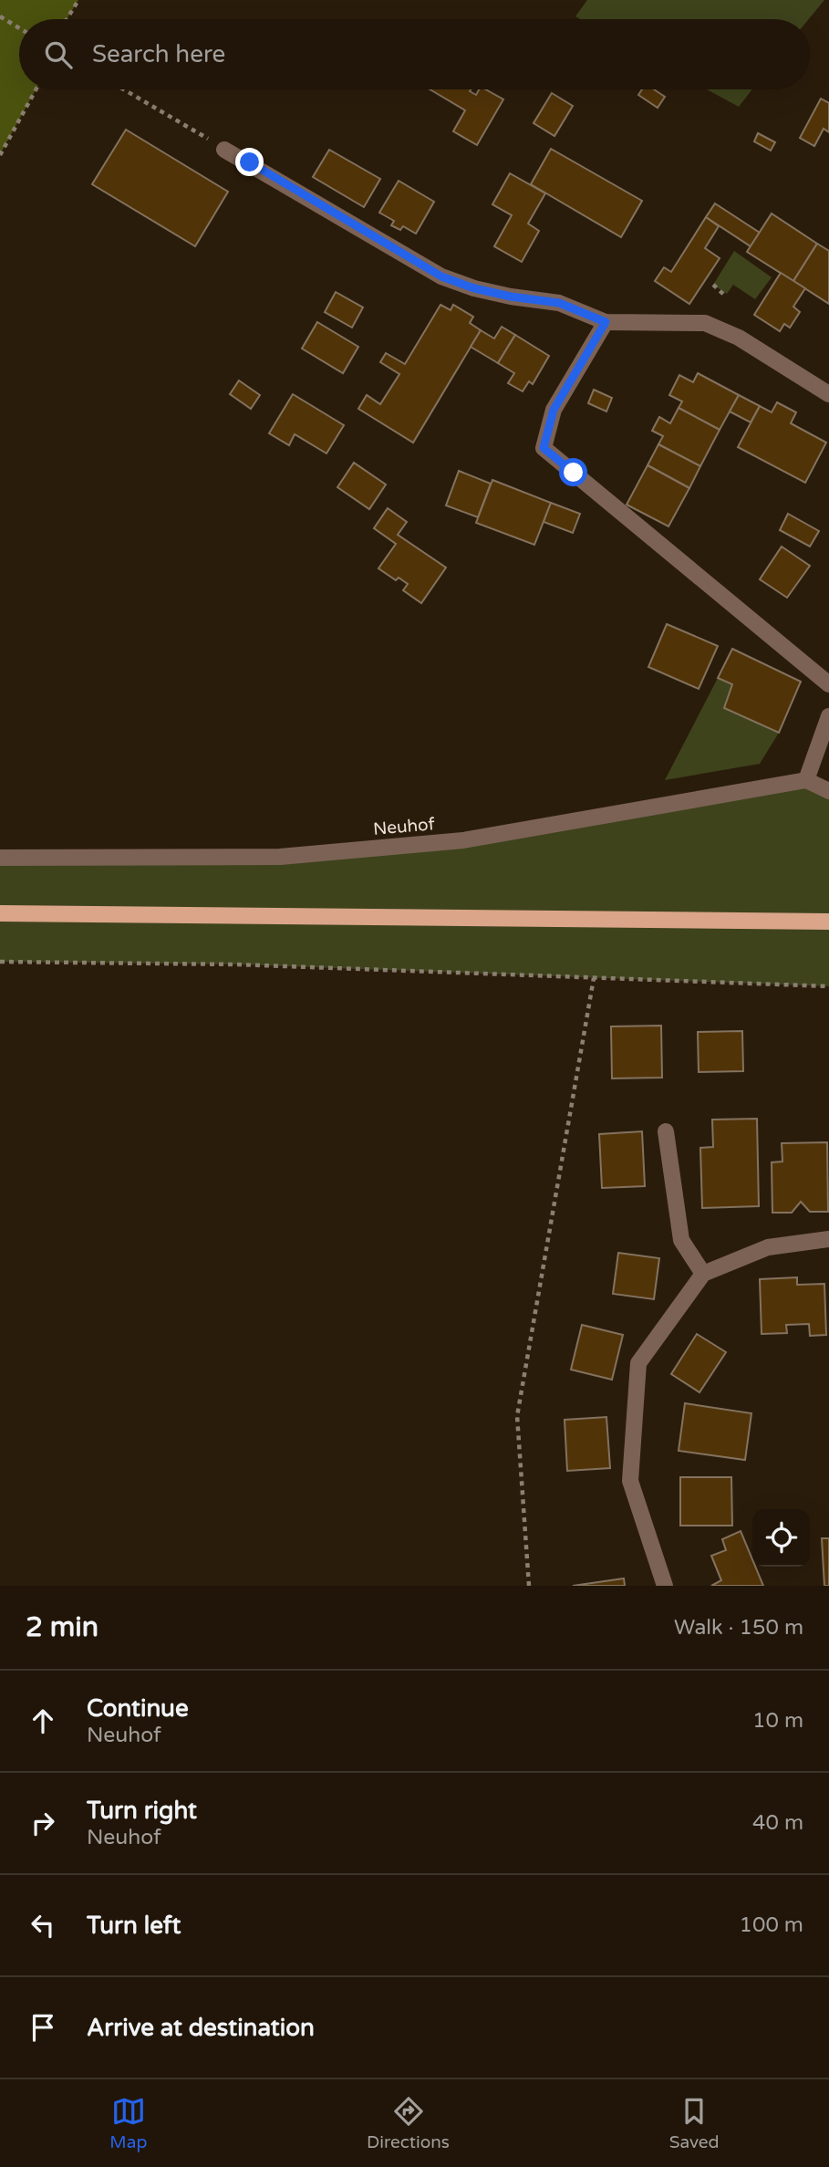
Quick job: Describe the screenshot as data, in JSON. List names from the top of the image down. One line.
{"streets":{"street":["Neuhof"]},"page":{"search":"Search here","heading":["2 min","Walk · 150 m"],"list":[["Continue","Neuhof","10 m"],["Turn right","Neuhof","40 m"],["Turn left","100 m"],"Arrive at destination"],"nav":["Map","Directions","Saved"]}}
